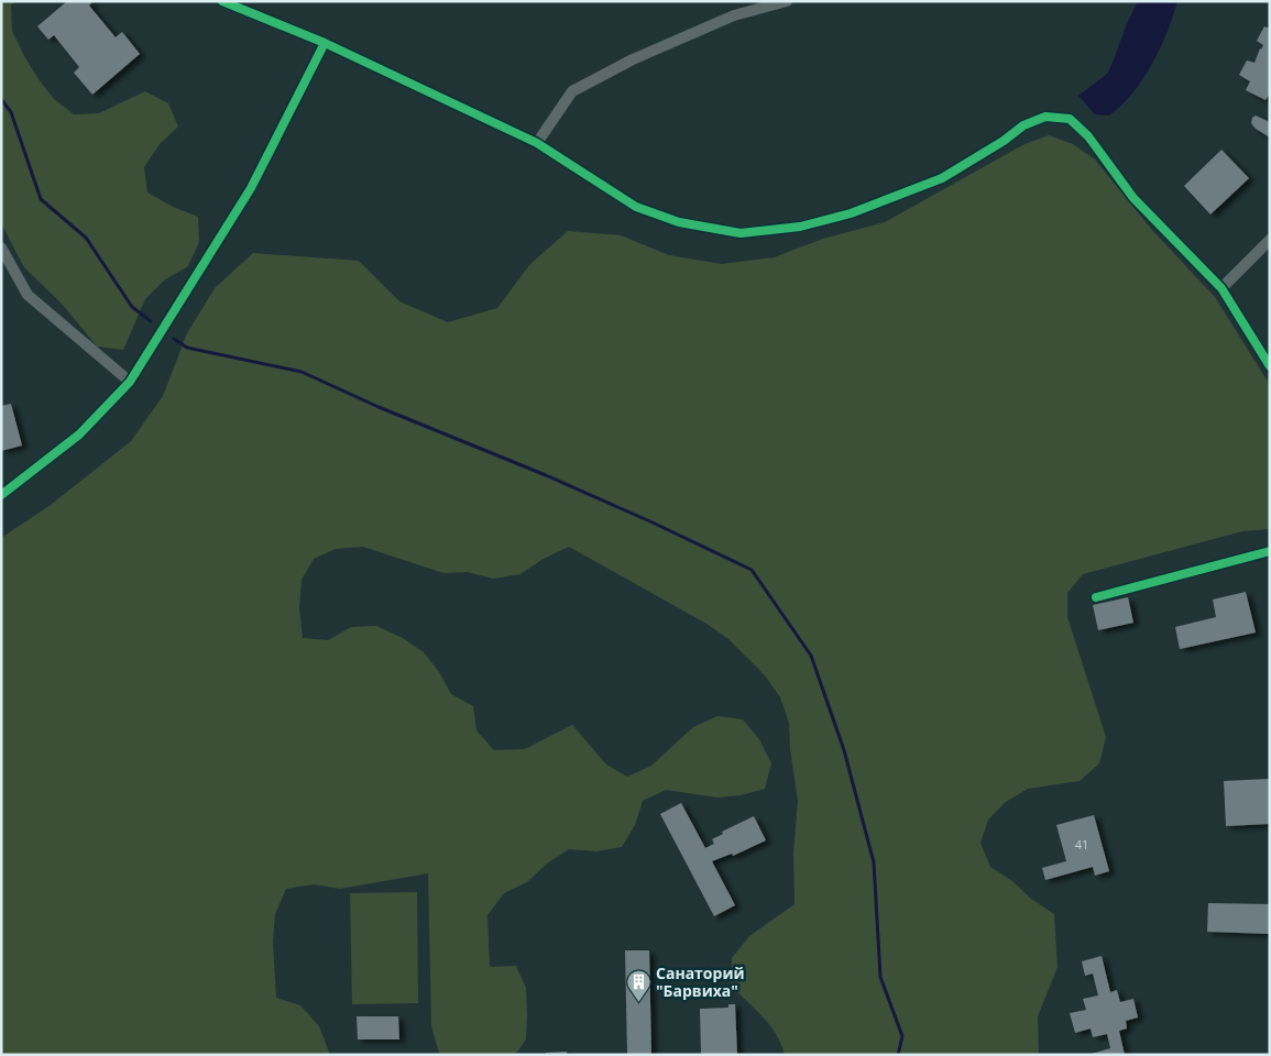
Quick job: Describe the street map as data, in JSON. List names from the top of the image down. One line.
{"places":{"building":["Санаторий \"Барвиха\""]},"house_numbers":["41"]}
